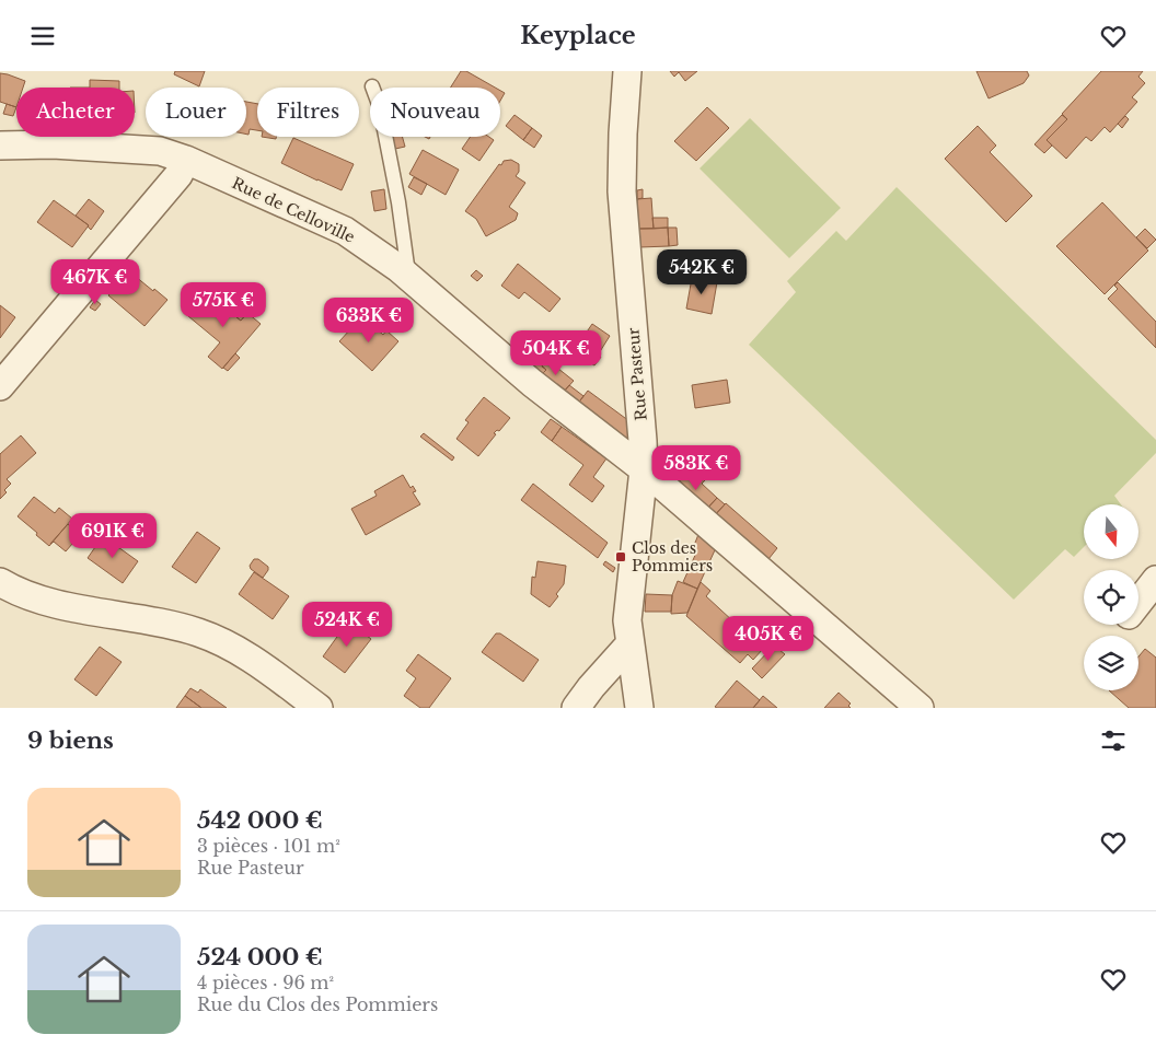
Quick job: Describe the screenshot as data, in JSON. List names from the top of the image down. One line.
{"streets":{"street":["Rue de Celloville","Rue Pasteur"]},"crossings":[["Rue de Celloville","Rue Pasteur"]],"places":{"transit":["Clos des Pommiers"]},"north":"bottom","page":{"header":"Keyplace","chip":["Acheter","Louer","Filtres","Nouveau"],"price":["542K €","467K €","575K €","633K €","504K €","583K €","691K €","524K €","405K €"],"heading":"9 biens","list":[{"name":"542 000 €","note":"3 pièces · 101 m² · Rue Pasteur"},{"name":"524 000 €","note":"4 pièces · 96 m² · Rue du Clos des Pommiers"}]}}
